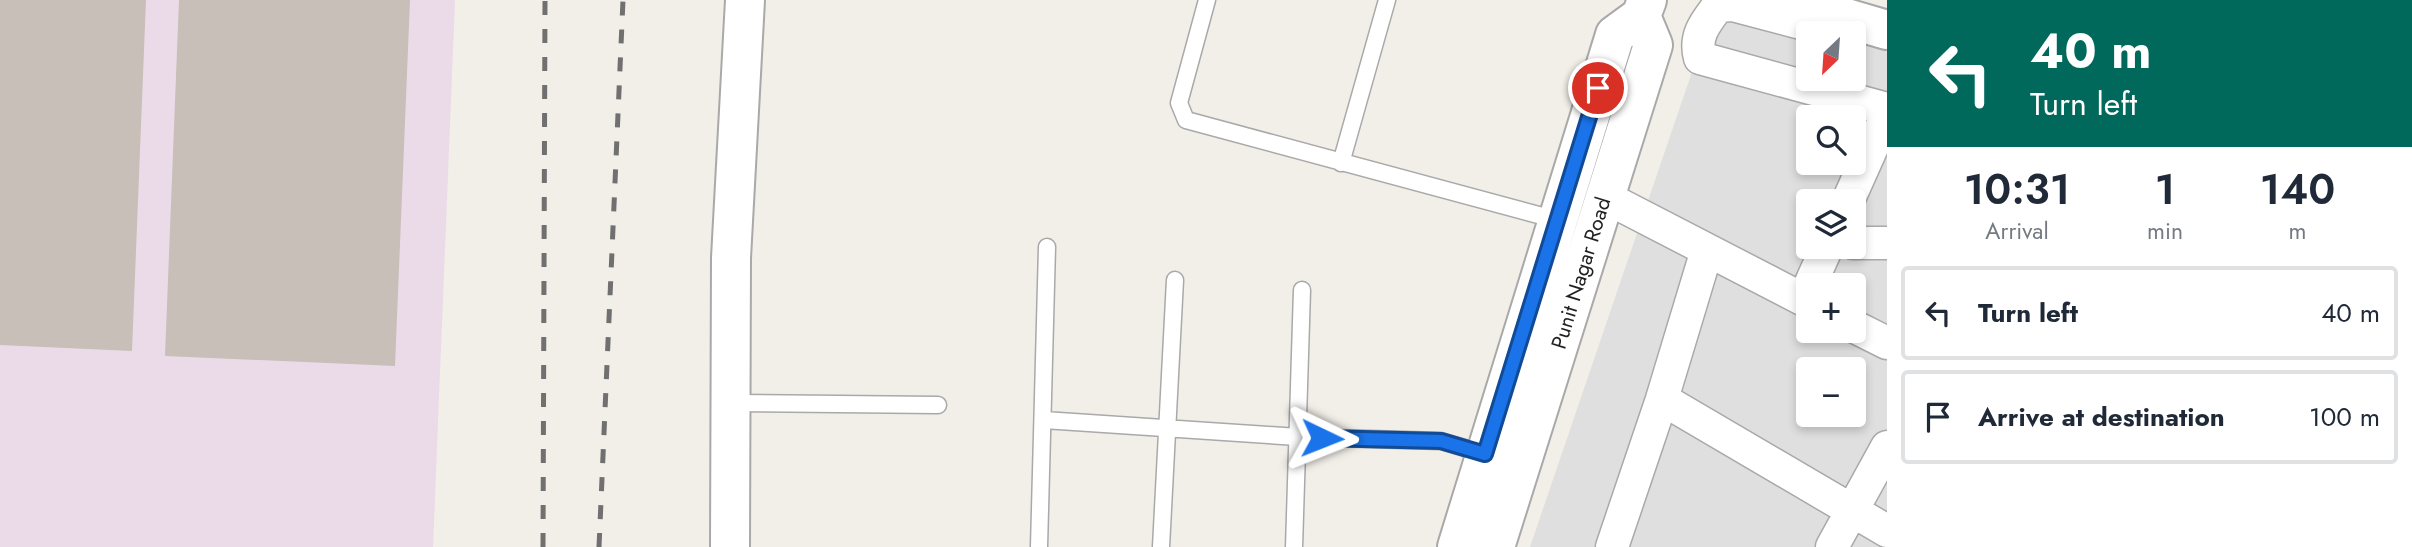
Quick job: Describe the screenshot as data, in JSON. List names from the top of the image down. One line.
{"streets":{"street":["Punit Nagar Road"]},"north":"bottom left","page":{"turn":["40 m","Turn left"],"map_buttons":["+","−"],"eta":["10:31","Arrival","1","min","140","m"],"list":[{"name":"Turn left","value":"40 m"},{"name":"Arrive at destination","value":"100 m"}]}}
